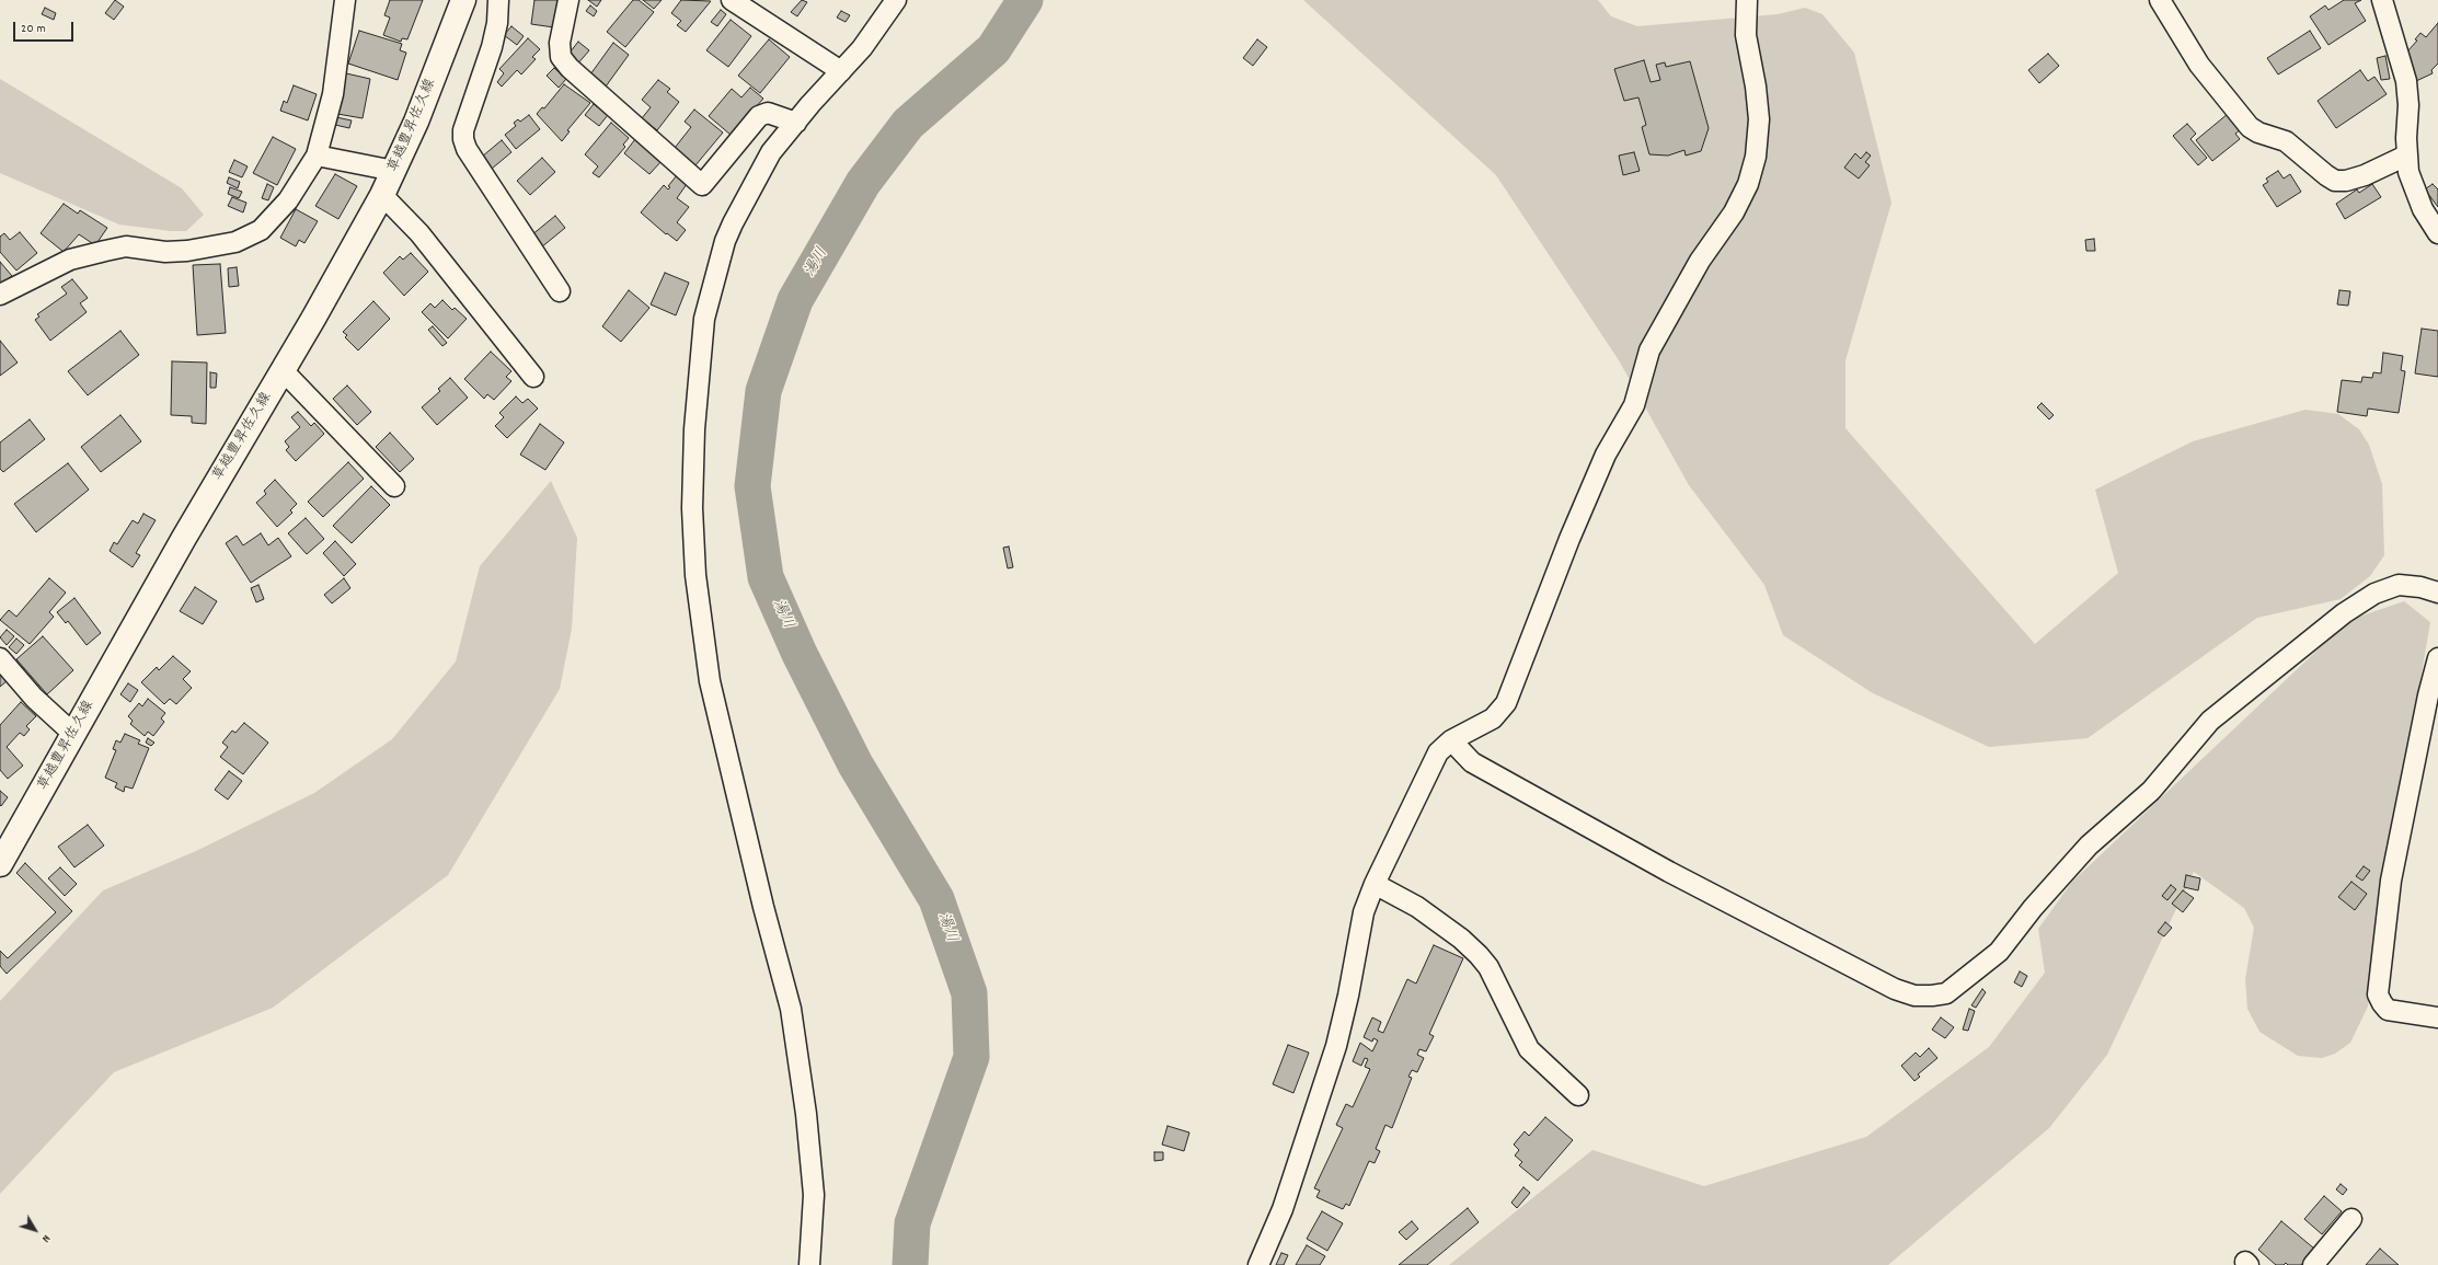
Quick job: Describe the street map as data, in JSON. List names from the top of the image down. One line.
{"streets":{"main road":["草越豊昇佐久線"]},"water":["湯川"],"scale_bar":"20 m","north":"bottom right"}
